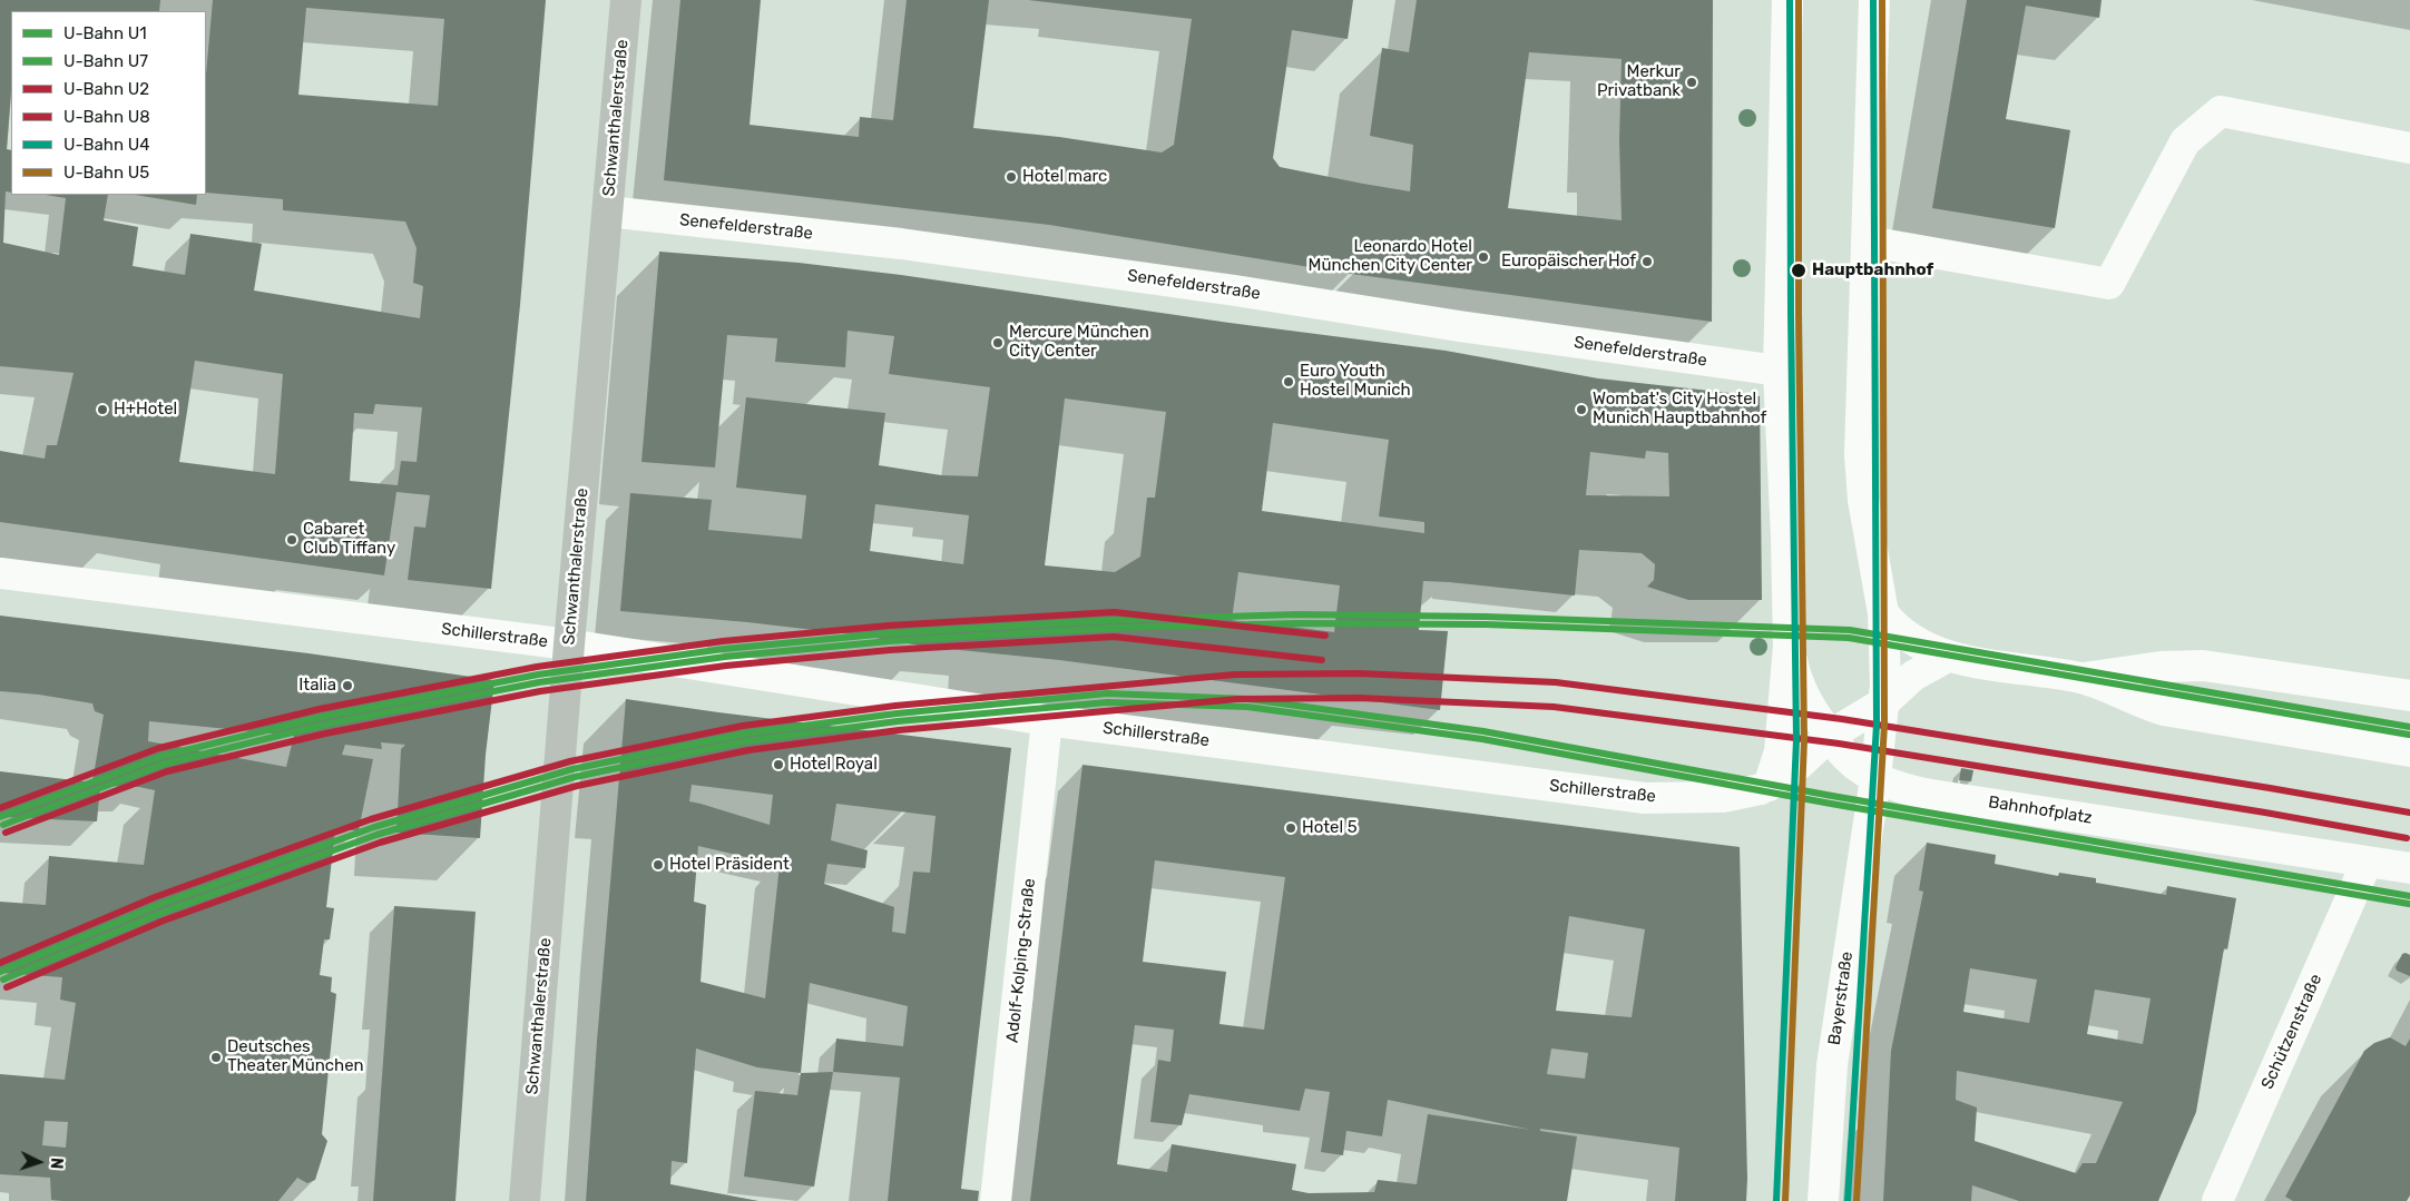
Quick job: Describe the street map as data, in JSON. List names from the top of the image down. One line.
{"streets":{"main road":["Schwanthalerstraße"],"street":["Senefelderstraße","Schillerstraße","Bahnhofplatz","Adolf-Kolping-Straße","Bayerstraße","Schützenstraße"]},"crossings":[["Schwanthalerstraße","Senefelderstraße"],["Schwanthalerstraße","Schillerstraße"],["Schillerstraße","Bahnhofplatz"],["Schillerstraße","Adolf-Kolping-Straße"],["Bahnhofplatz","Bayerstraße"],["Bahnhofplatz","Schützenstraße"]],"places":["Merkur Privatbank","Hotel marc","Leonardo Hotel München City Center","Europäischer Hof","Hauptbahnhof","Mercure München City Center","Euro Youth Hostel Munich","H+Hotel","Wombat's City Hostel Munich Hauptbahnhof","Cabaret Club Tiffany","Italia","Hotel Royal","Hotel 5","Hotel Präsident","Deutsches Theater München"],"lines":["metro line U4","metro line U5","metro line U2","metro line U1","metro line U7","metro line U8"],"legend":["U-Bahn U1","U-Bahn U7","U-Bahn U2","U-Bahn U8","U-Bahn U4","U-Bahn U5"],"north":"right"}
